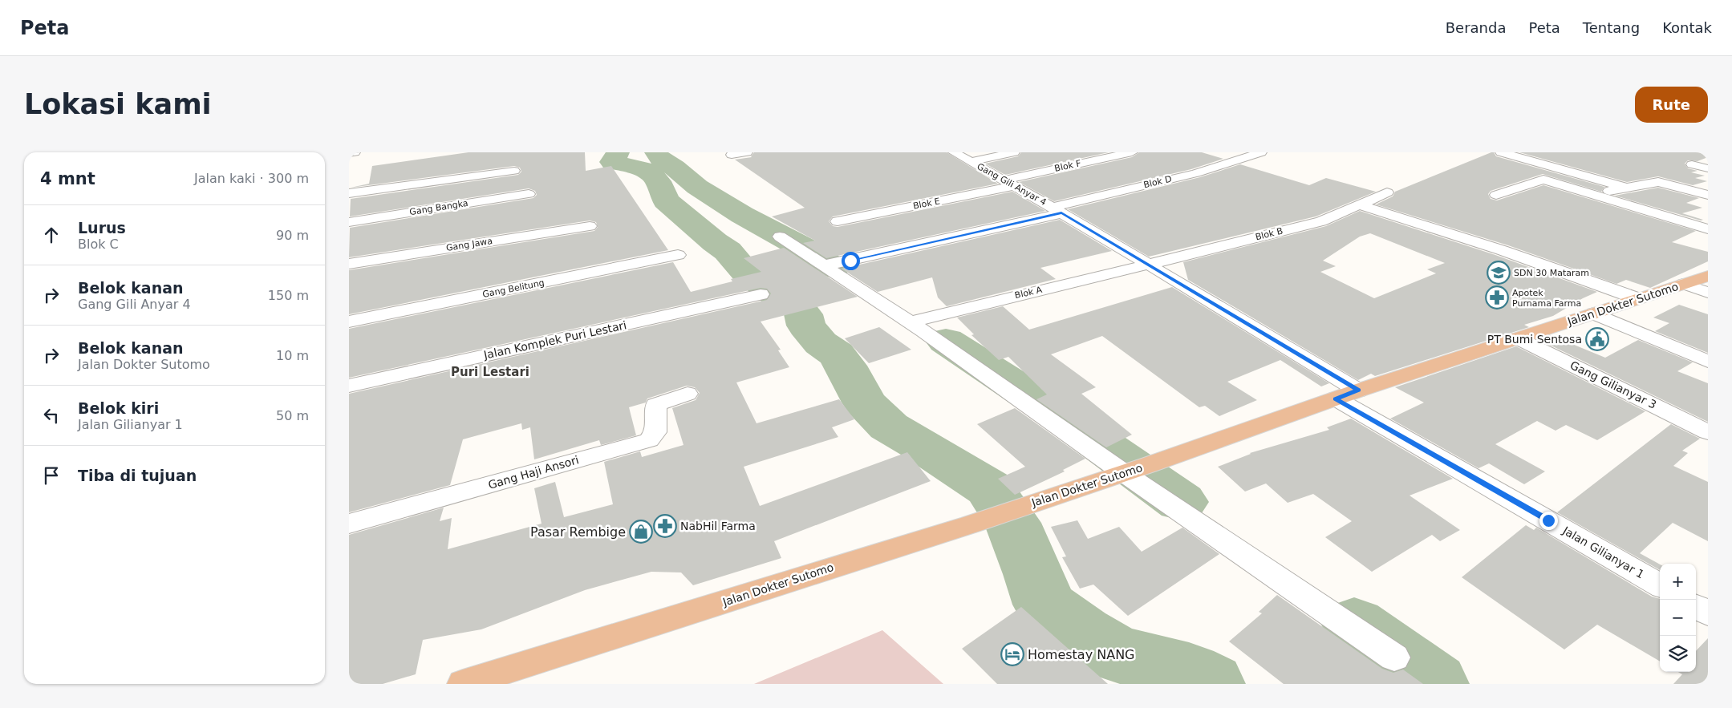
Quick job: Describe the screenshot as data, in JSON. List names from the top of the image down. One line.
{"streets":{"main road":["Jalan Dokter Sutomo"],"street":["Blok F","Blok D","Gang Gili Anyar 4","Blok E","Gang Bangka","Blok B","Gang Jawa","Gang Belitung","Blok A","Jalan Komplek Puri Lestari","Gang Gilianyar 3","Gang Haji Ansori","Jalan Gilianyar 1"]},"crossings":[["Blok F","Gang Gili Anyar 4"],["Blok F","Blok E"],["Blok D","Gang Gili Anyar 4"],["Gang Gili Anyar 4","Blok E"],["Gang Gili Anyar 4","Blok B"],["Gang Gili Anyar 4","Blok A"],["Gang Gili Anyar 4","Jalan Dokter Sutomo"],["Blok B","Blok A"],["Jalan Dokter Sutomo","Gang Gilianyar 3"],["Jalan Dokter Sutomo","Jalan Gilianyar 1"]],"districts":["Puri Lestari"],"places":{"school or university":["SDN 30 Mataram"],"pharmacy":["Apotek Purnama Farma","NabHil Farma"],"public building":["PT Bumi Sentosa"],"shop":["Pasar Rembige"],"hotel":["Homestay NANG"]},"page":{"header":"Peta","nav":["Beranda","Peta","Tentang","Kontak"],"buttons":"Rute","title":"Lokasi kami","heading":["4 mnt","Jalan kaki · 300 m"],"list":[["Lurus","Blok C","90 m"],["Belok kanan","Gang Gili Anyar 4","150 m"],["Belok kanan","Jalan Dokter Sutomo","10 m"],["Belok kiri","Jalan Gilianyar 1","50 m"],"Tiba di tujuan"],"map_buttons":["+","−"]}}
